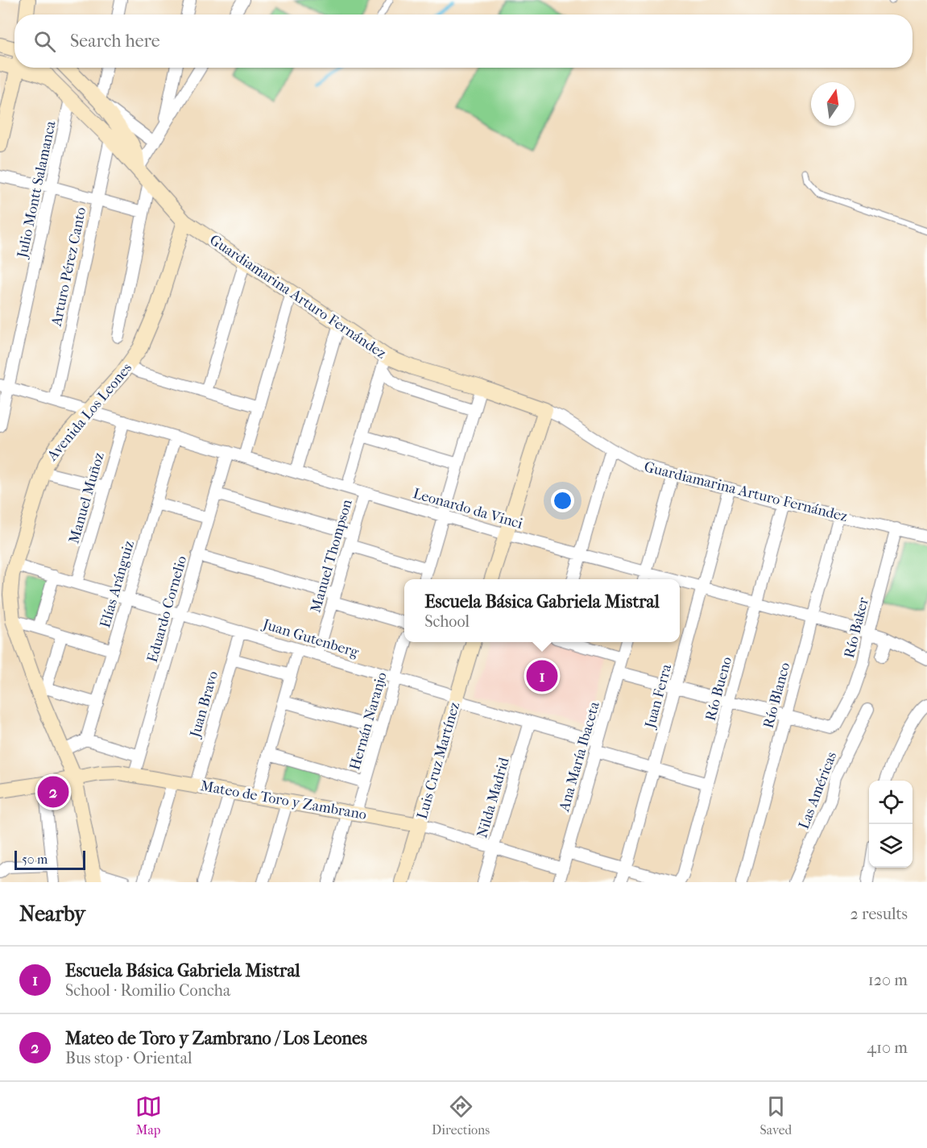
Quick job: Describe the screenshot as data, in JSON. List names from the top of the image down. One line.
{"streets":{"street":["Julio Montt Salamanca","Arturo Pérez Canto","Guardiamarina Arturo Fernández","Avenida Los Leones","Manuel Muñoz","Leonardo da Vinci","Manuel Thompson","Elías Aránguiz","Eduardo Cornelio","Río Baker","Juan Gutenberg","Río Bueno","Río Blanco","Juan Ferra","Juan Bravo","Hernán Naranjo","Ana María Ibaceta","Luis Cruz Martínez","Las Américas","Nilda Madrid","Mateo de Toro y Zambrano"]},"crossings":[["Julio Montt Salamanca","Guardiamarina Arturo Fernández"],["Julio Montt Salamanca","Leonardo da Vinci"],["Arturo Pérez Canto","Guardiamarina Arturo Fernández"],["Arturo Pérez Canto","Leonardo da Vinci"],["Guardiamarina Arturo Fernández","Avenida Los Leones"],["Guardiamarina Arturo Fernández","Manuel Thompson"],["Guardiamarina Arturo Fernández","Río Baker"],["Guardiamarina Arturo Fernández","Río Bueno"],["Guardiamarina Arturo Fernández","Río Blanco"],["Guardiamarina Arturo Fernández","Juan Ferra"],["Avenida Los Leones","Leonardo da Vinci"],["Avenida Los Leones","Juan Gutenberg"],["Avenida Los Leones","Mateo de Toro y Zambrano"],["Manuel Muñoz","Leonardo da Vinci"],["Manuel Muñoz","Juan Gutenberg"],["Leonardo da Vinci","Manuel Thompson"],["Leonardo da Vinci","Elías Aránguiz"],["Leonardo da Vinci","Eduardo Cornelio"],["Leonardo da Vinci","Río Baker"],["Leonardo da Vinci","Río Bueno"],["Leonardo da Vinci","Río Blanco"],["Leonardo da Vinci","Juan Ferra"],["Manuel Thompson","Juan Gutenberg"],["Elías Aránguiz","Juan Gutenberg"],["Eduardo Cornelio","Juan Gutenberg"],["Eduardo Cornelio","Mateo de Toro y Zambrano"],["Río Baker","Río Blanco"],["Juan Gutenberg","Río Bueno"],["Juan Gutenberg","Juan Ferra"],["Juan Gutenberg","Juan Bravo"],["Juan Gutenberg","Hernán Naranjo"],["Juan Gutenberg","Ana María Ibaceta"],["Juan Gutenberg","Luis Cruz Martínez"],["Juan Gutenberg","Nilda Madrid"],["Juan Bravo","Mateo de Toro y Zambrano"],["Hernán Naranjo","Mateo de Toro y Zambrano"],["Ana María Ibaceta","Mateo de Toro y Zambrano"],["Luis Cruz Martínez","Mateo de Toro y Zambrano"],["Nilda Madrid","Mateo de Toro y Zambrano"]],"scale_bar":"50 m","north":"top","page":{"search":"Search here","popup":["Escuela Básica Gabriela Mistral","School"],"pins":["1","2"],"scale":"50 m","heading":["Nearby","2 results"],"list":[{"mark":"1","name":"Escuela Básica Gabriela Mistral","note":"School · Romilio Concha","value":"120 m"},{"mark":"2","name":"Mateo de Toro y Zambrano / Los Leones","note":"Bus stop · Oriental","value":"410 m"}],"nav":["Map","Directions","Saved"]}}
